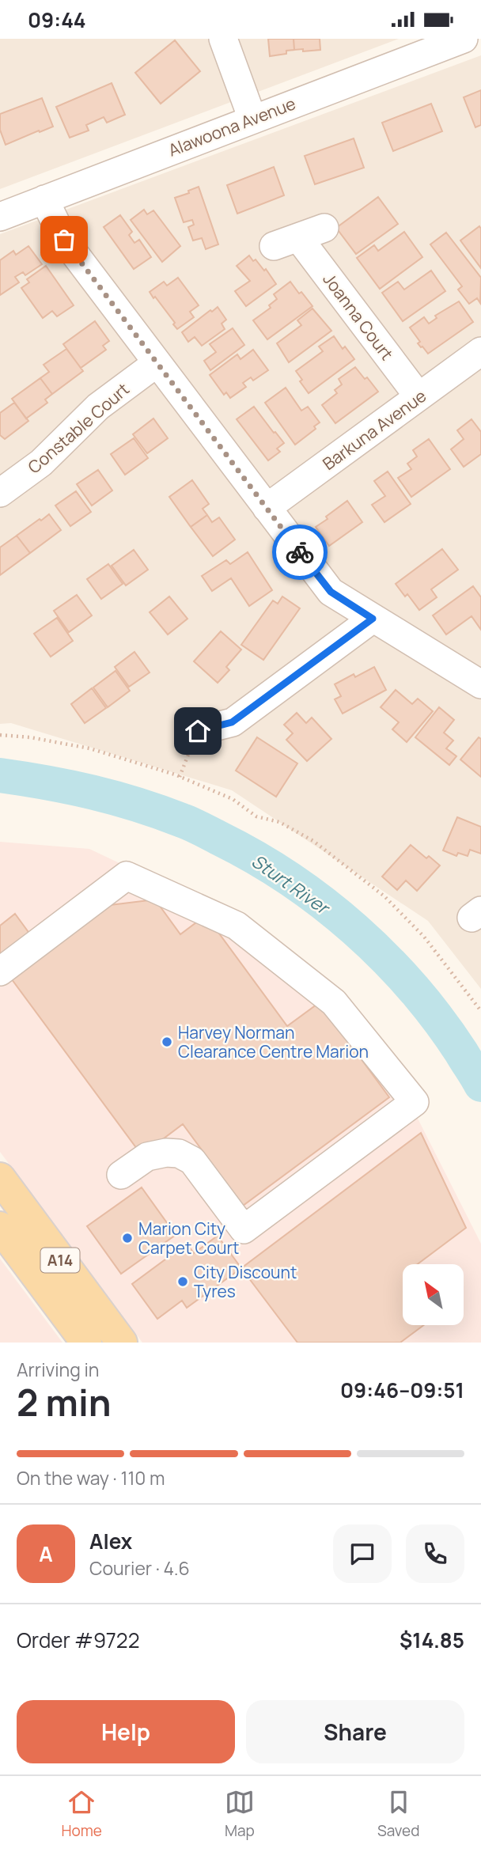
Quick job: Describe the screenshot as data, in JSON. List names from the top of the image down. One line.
{"streets":{"main road":["A14"],"street":["Alawoona Avenue","Joanna Court","Constable Court","Barkuna Avenue"]},"crossings":[["Joanna Court","Barkuna Avenue"]],"water":["Sturt River"],"places":["Harvey Norman Clearance Centre Marion","Marion City Carpet Court","City Discount Tyres"],"north":"top left","page":{"status":"09:44","heading":["2 min","Arriving in","09:46–09:51"],"panel":["Alex","Courier · 4.6","Order #9722","$14.85"],"bar":"On the way · 110 m","round":"A","buttons":["Help","Share"],"tabs":["Home","Map","Saved"]}}
